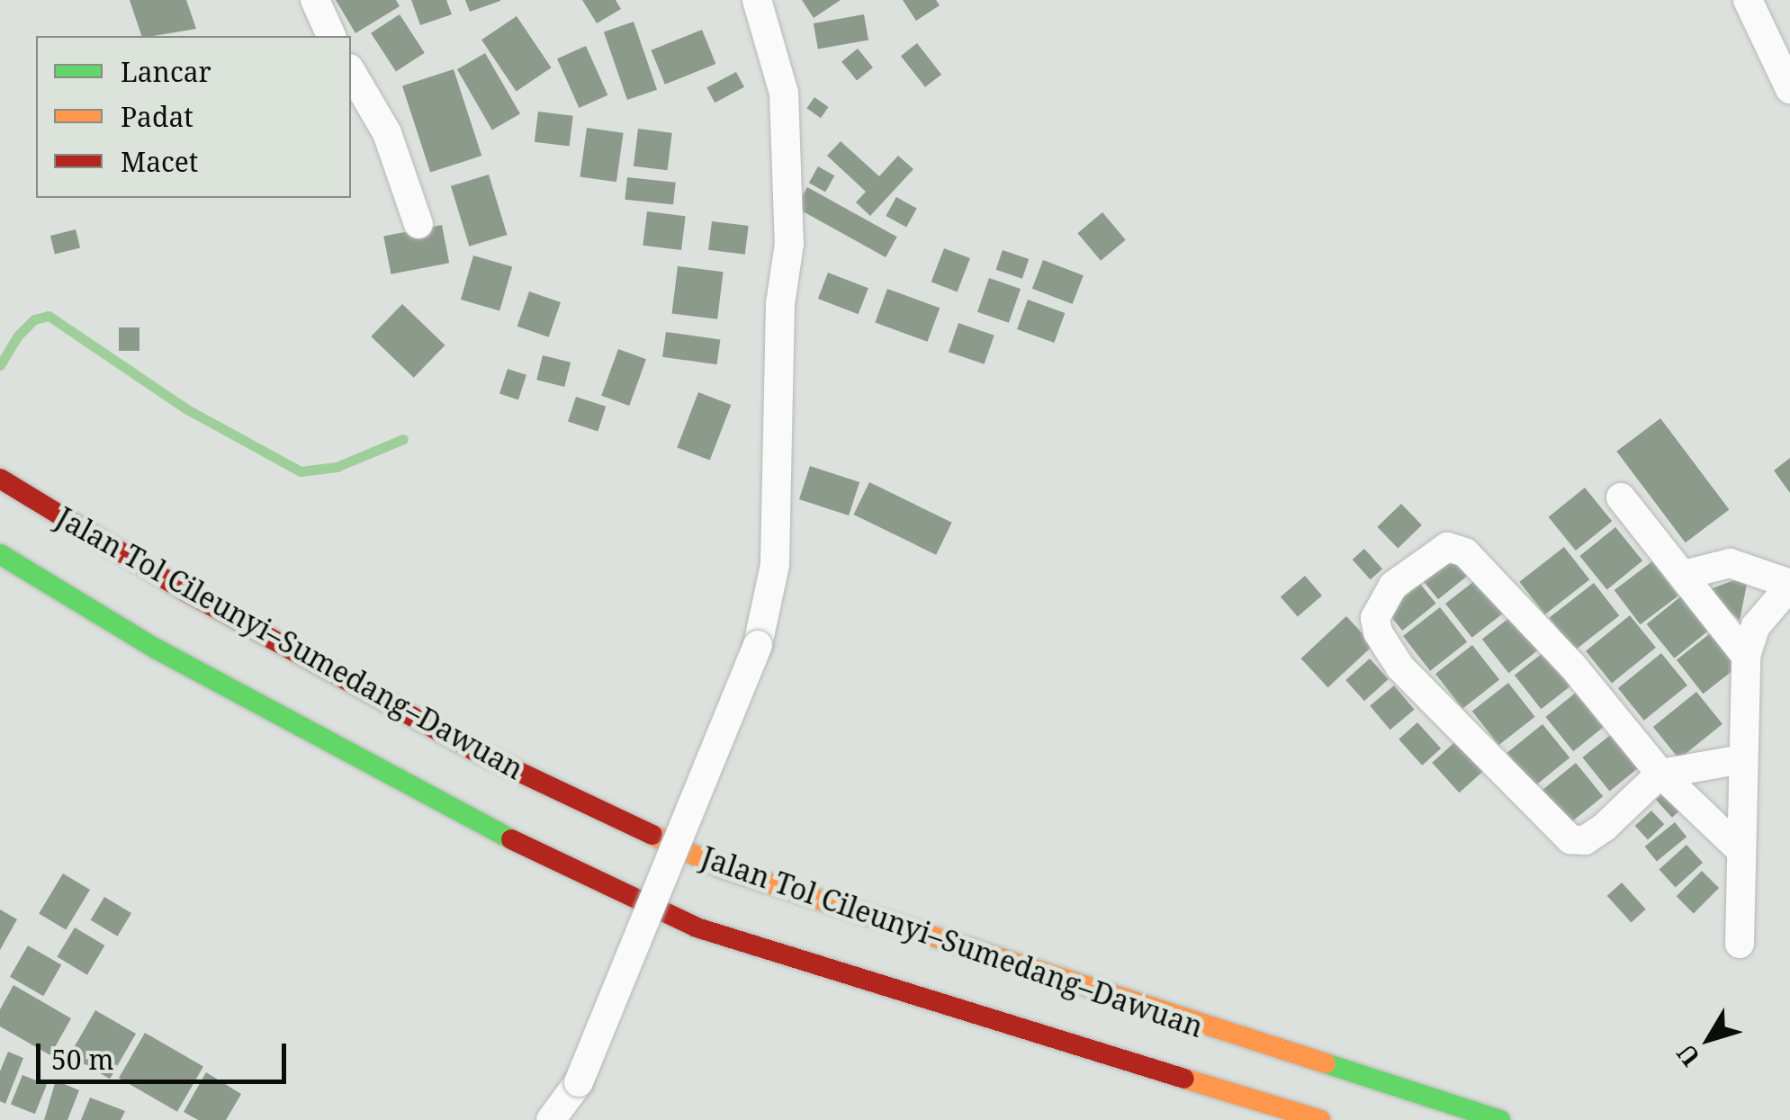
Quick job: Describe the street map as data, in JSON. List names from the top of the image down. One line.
{"streets":{"highway":["Jalan Tol Cileunyi–Sumedang–Dawuan"]},"legend":["Lancar","Padat","Macet"],"scale_bar":"50 m","north":"bottom left"}
